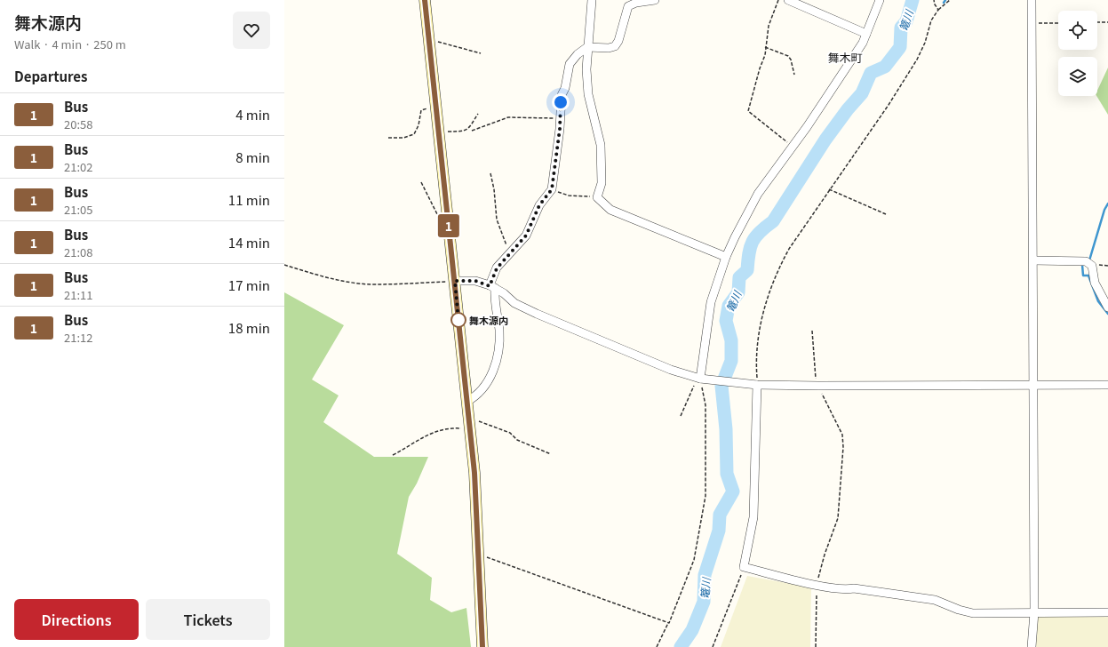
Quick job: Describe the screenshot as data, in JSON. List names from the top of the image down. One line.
{"districts":["舞木町"],"water":["篭川"],"places":["舞木源内"],"lines":["bus line 1"],"page":{"heading":[["舞木源内","Walk · 4 min · 250 m"],"Departures"],"on_map":"1","list":[{"mark":"1","name":"Bus","note":"20:58","value":"4 min"},{"mark":"1","name":"Bus","note":"21:02","value":"8 min"},{"mark":"1","name":"Bus","note":"21:05","value":"11 min"},{"mark":"1","name":"Bus","note":"21:08","value":"14 min"},{"mark":"1","name":"Bus","note":"21:11","value":"17 min"},{"mark":"1","name":"Bus","note":"21:12","value":"18 min"}],"buttons":["Directions","Tickets"]}}
